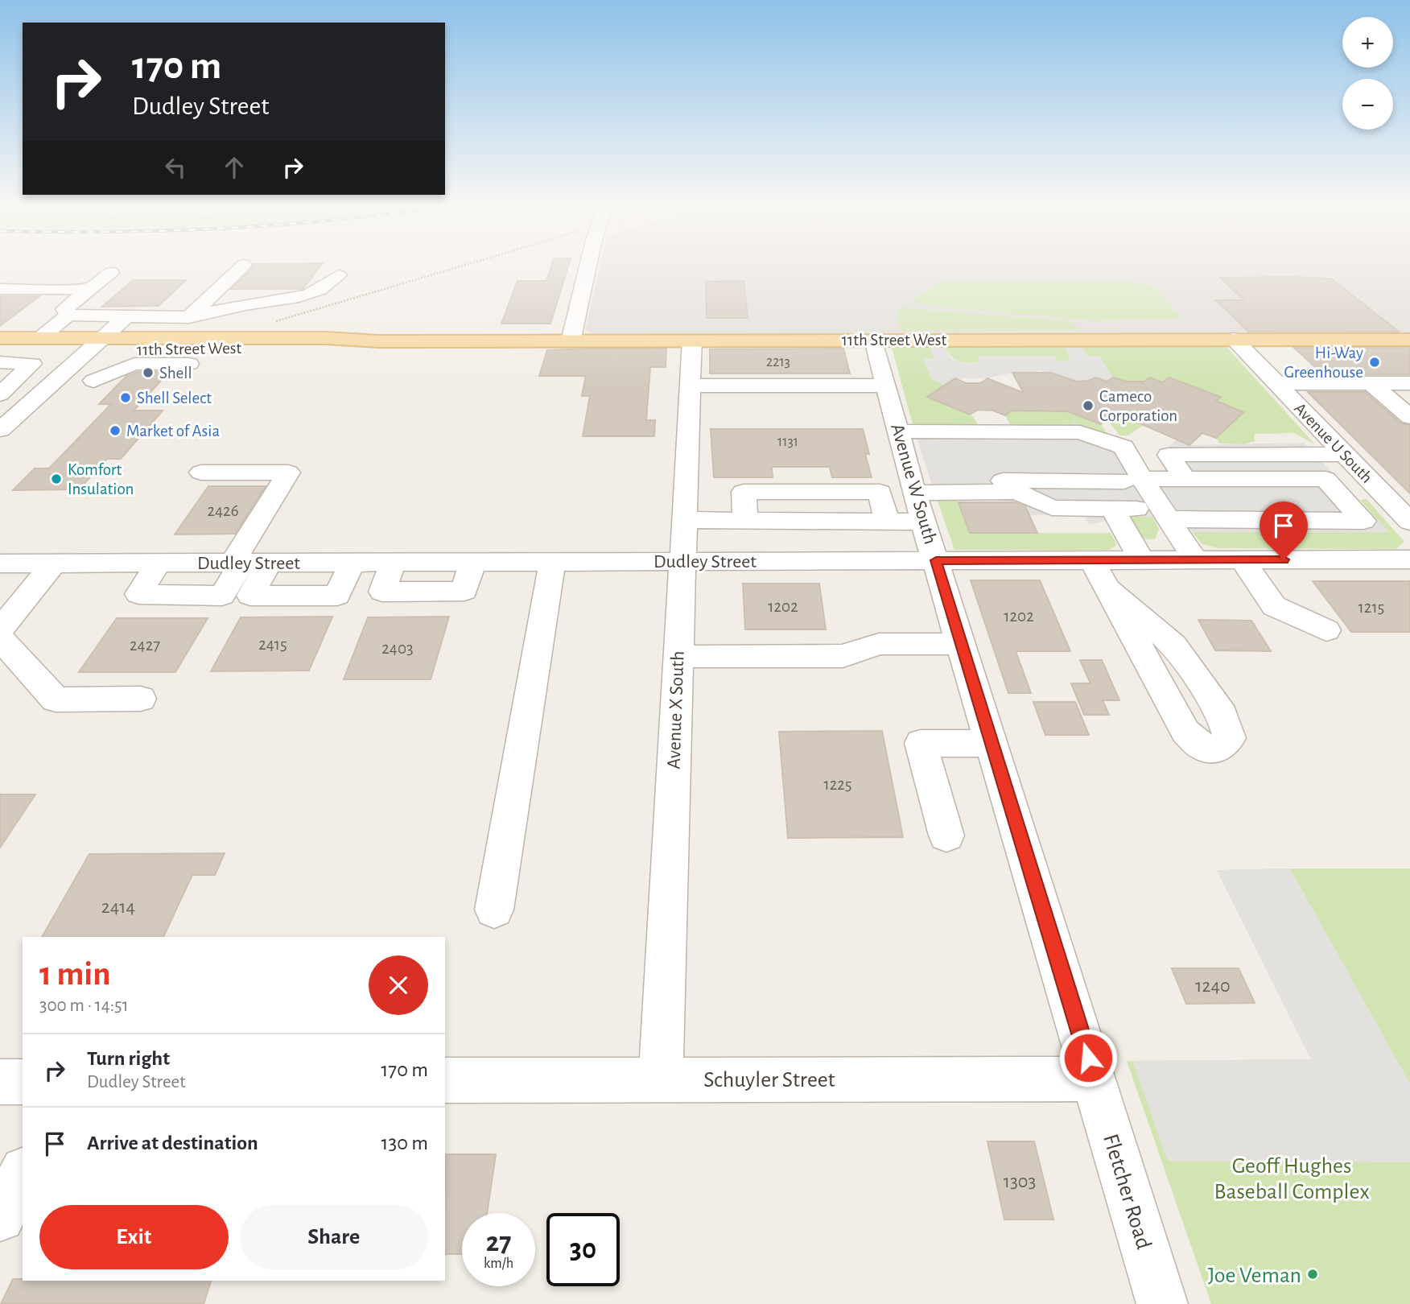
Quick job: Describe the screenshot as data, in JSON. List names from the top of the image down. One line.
{"streets":{"main road":["11th Street West"],"street":["Avenue U South","Avenue W South","Dudley Street","Avenue X South","Schuyler Street","Fletcher Road"]},"crossings":[["11th Street West","Avenue U South"],["11th Street West","Avenue W South"],["11th Street West","Avenue X South"],["Avenue W South","Dudley Street"],["Avenue W South","Schuyler Street"],["Avenue W South","Fletcher Road"],["Dudley Street","Avenue X South"],["Avenue X South","Schuyler Street"],["Schuyler Street","Fletcher Road"]],"parks":["Geoff Hughes Baseball Complex"],"places":["Hi-Way Greenhouse","Shell","Shell Select","Cameco Corporation","Market of Asia","Komfort Insulation","Joe Veman"],"house_numbers":["2213","1131","2426","1202","1215","1202","2415","2427","2403","1225","2414","1240","1303"],"page":{"map_buttons":["+","−"],"turn":["170 m","Dudley Street"],"heading":["1 min","300 m · 14:51"],"list":[{"name":"Turn right","note":"Dudley Street","value":"170 m"},{"name":"Arrive at destination","value":"130 m"}],"buttons":["Exit","Share"],"speed":"27 km/h","limit":"30"}}
